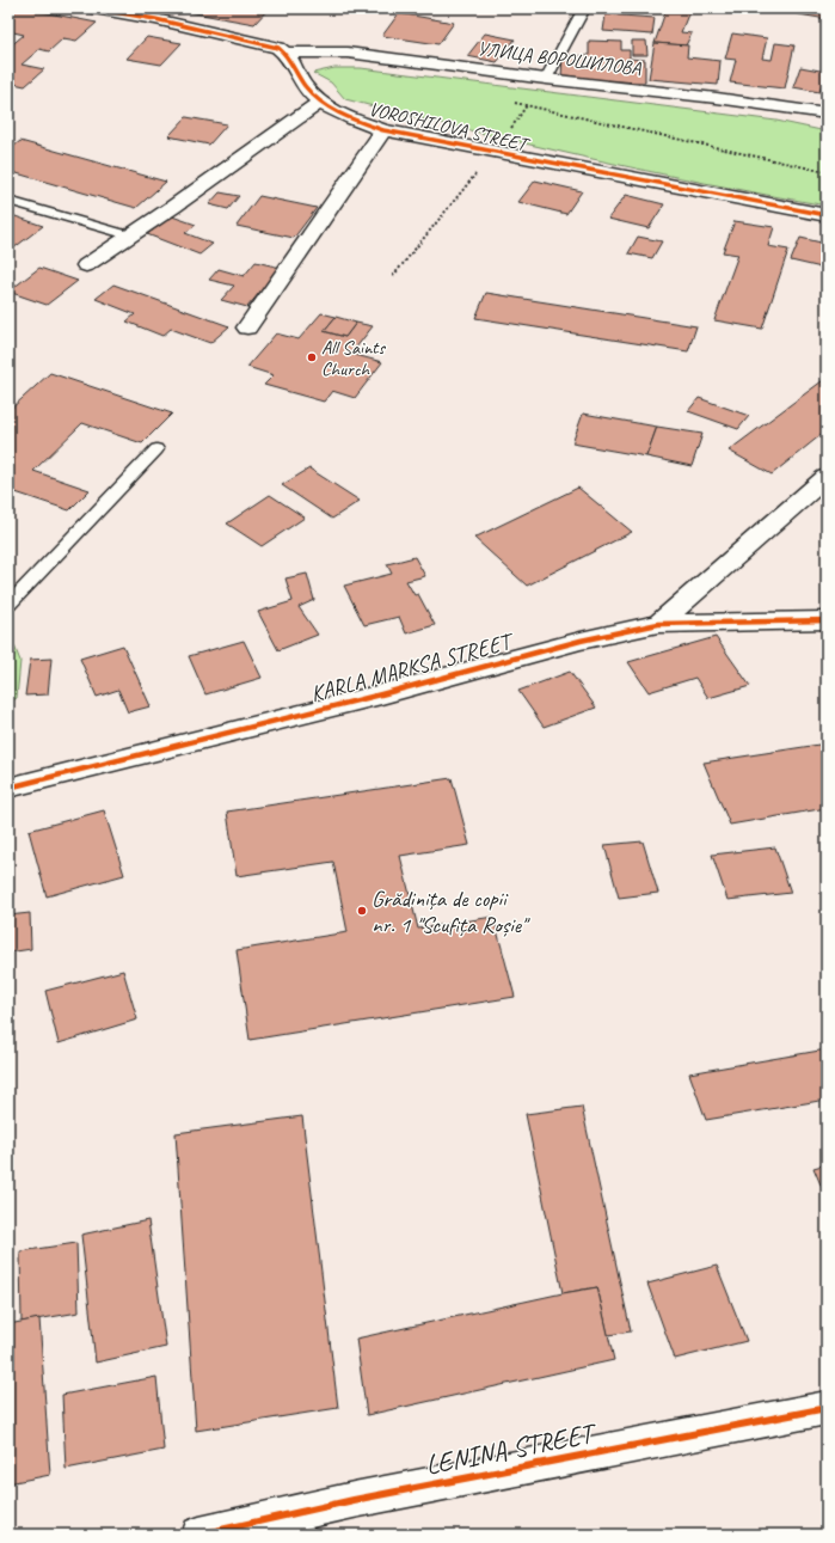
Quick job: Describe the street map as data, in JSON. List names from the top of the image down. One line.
{"streets":{"street":["УЛИЦА ВОРОШИЛОВА","VOROSHILOVA STREET","KARLA MARKSA STREET","LENINA STREET"]},"crossings":[["УЛИЦА ВОРОШИЛОВА","VOROSHILOVA STREET"]],"places":["All Saints Church","Grădinița de copii nr. 1 \"Scufița Roșie\""]}
